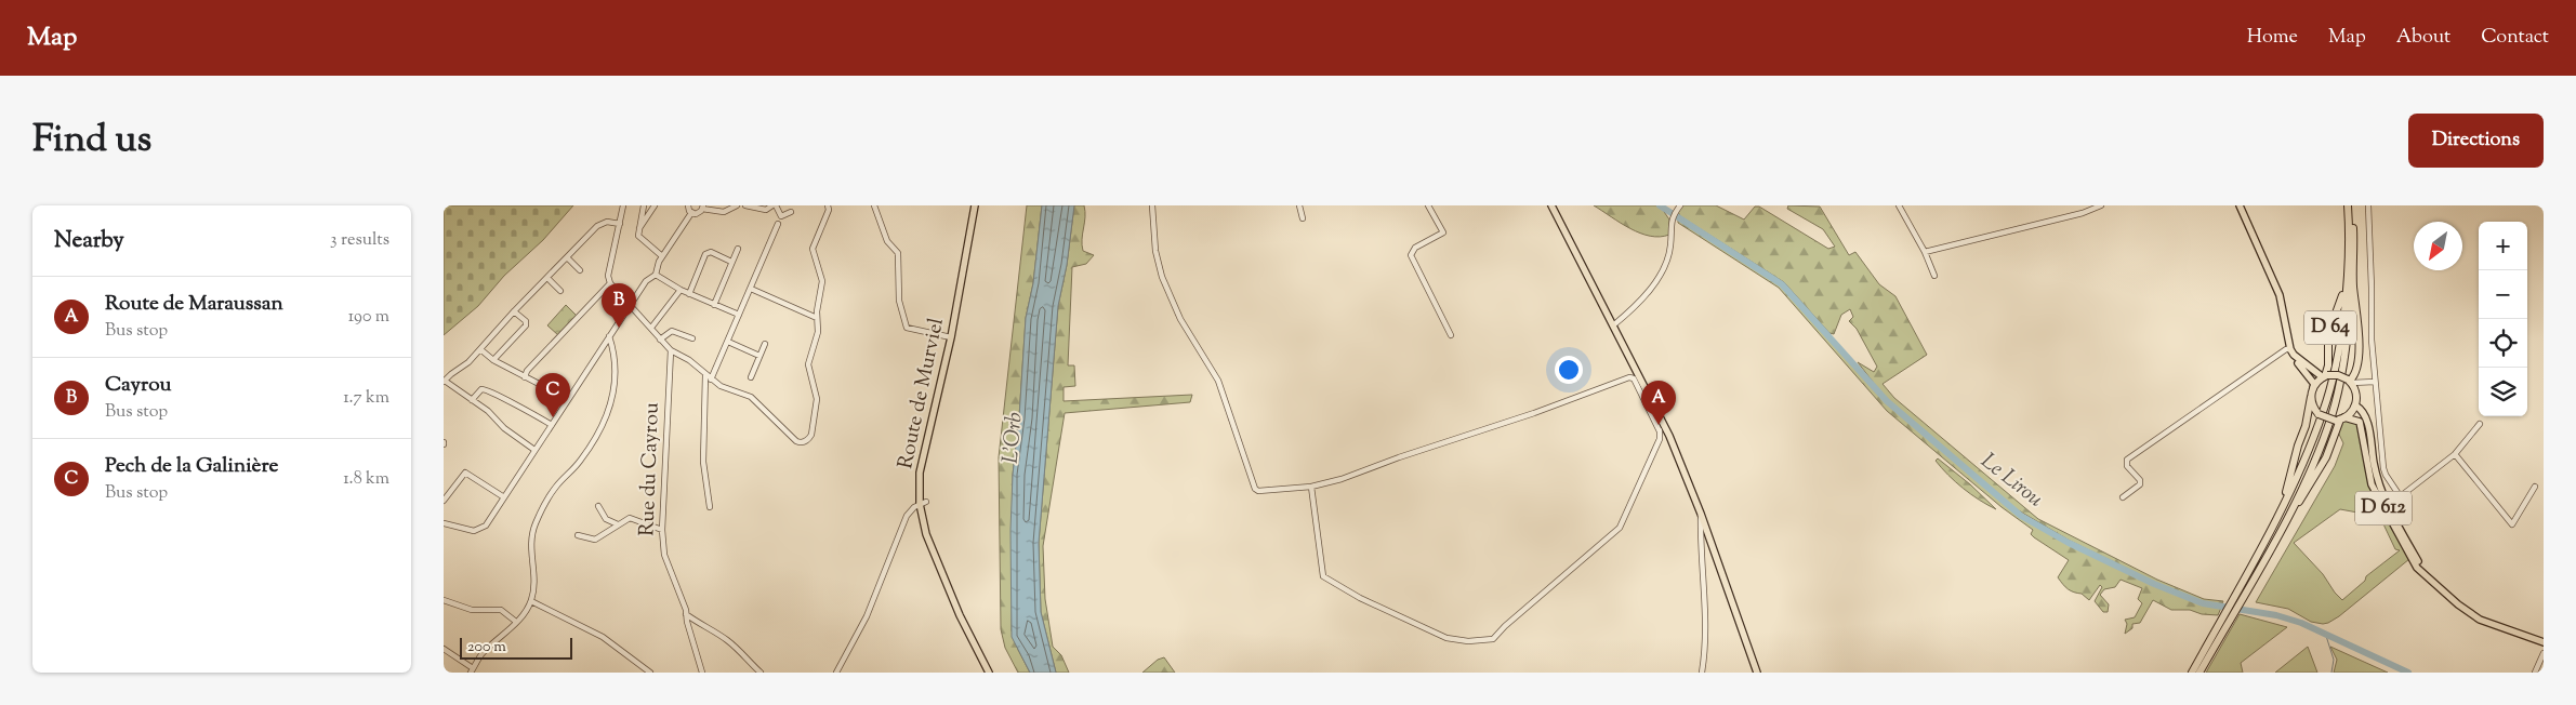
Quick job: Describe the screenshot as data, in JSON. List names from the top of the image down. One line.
{"streets":{"highway":["D 64"],"main road":["Route de Murviel","D 612"],"street":["Rue du Cayrou"]},"crossings":[["D 64","D 612"]],"water":["L'Orb","Le Lirou"],"scale_bar":"200 m","north":"bottom left","page":{"header":"Map","nav":["Home","Map","About","Contact"],"title":"Find us","buttons":"Directions","heading":["Nearby","3 results"],"map_buttons":["+","−"],"list":[{"mark":"A","name":"Route de Maraussan","note":"Bus stop","value":"190 m"},{"mark":"B","name":"Cayrou","note":"Bus stop","value":"1.7 km"},{"mark":"C","name":"Pech de la Galinière","note":"Bus stop","value":"1.8 km"}],"pins":["B","C","A"],"scale":"200 m"}}
